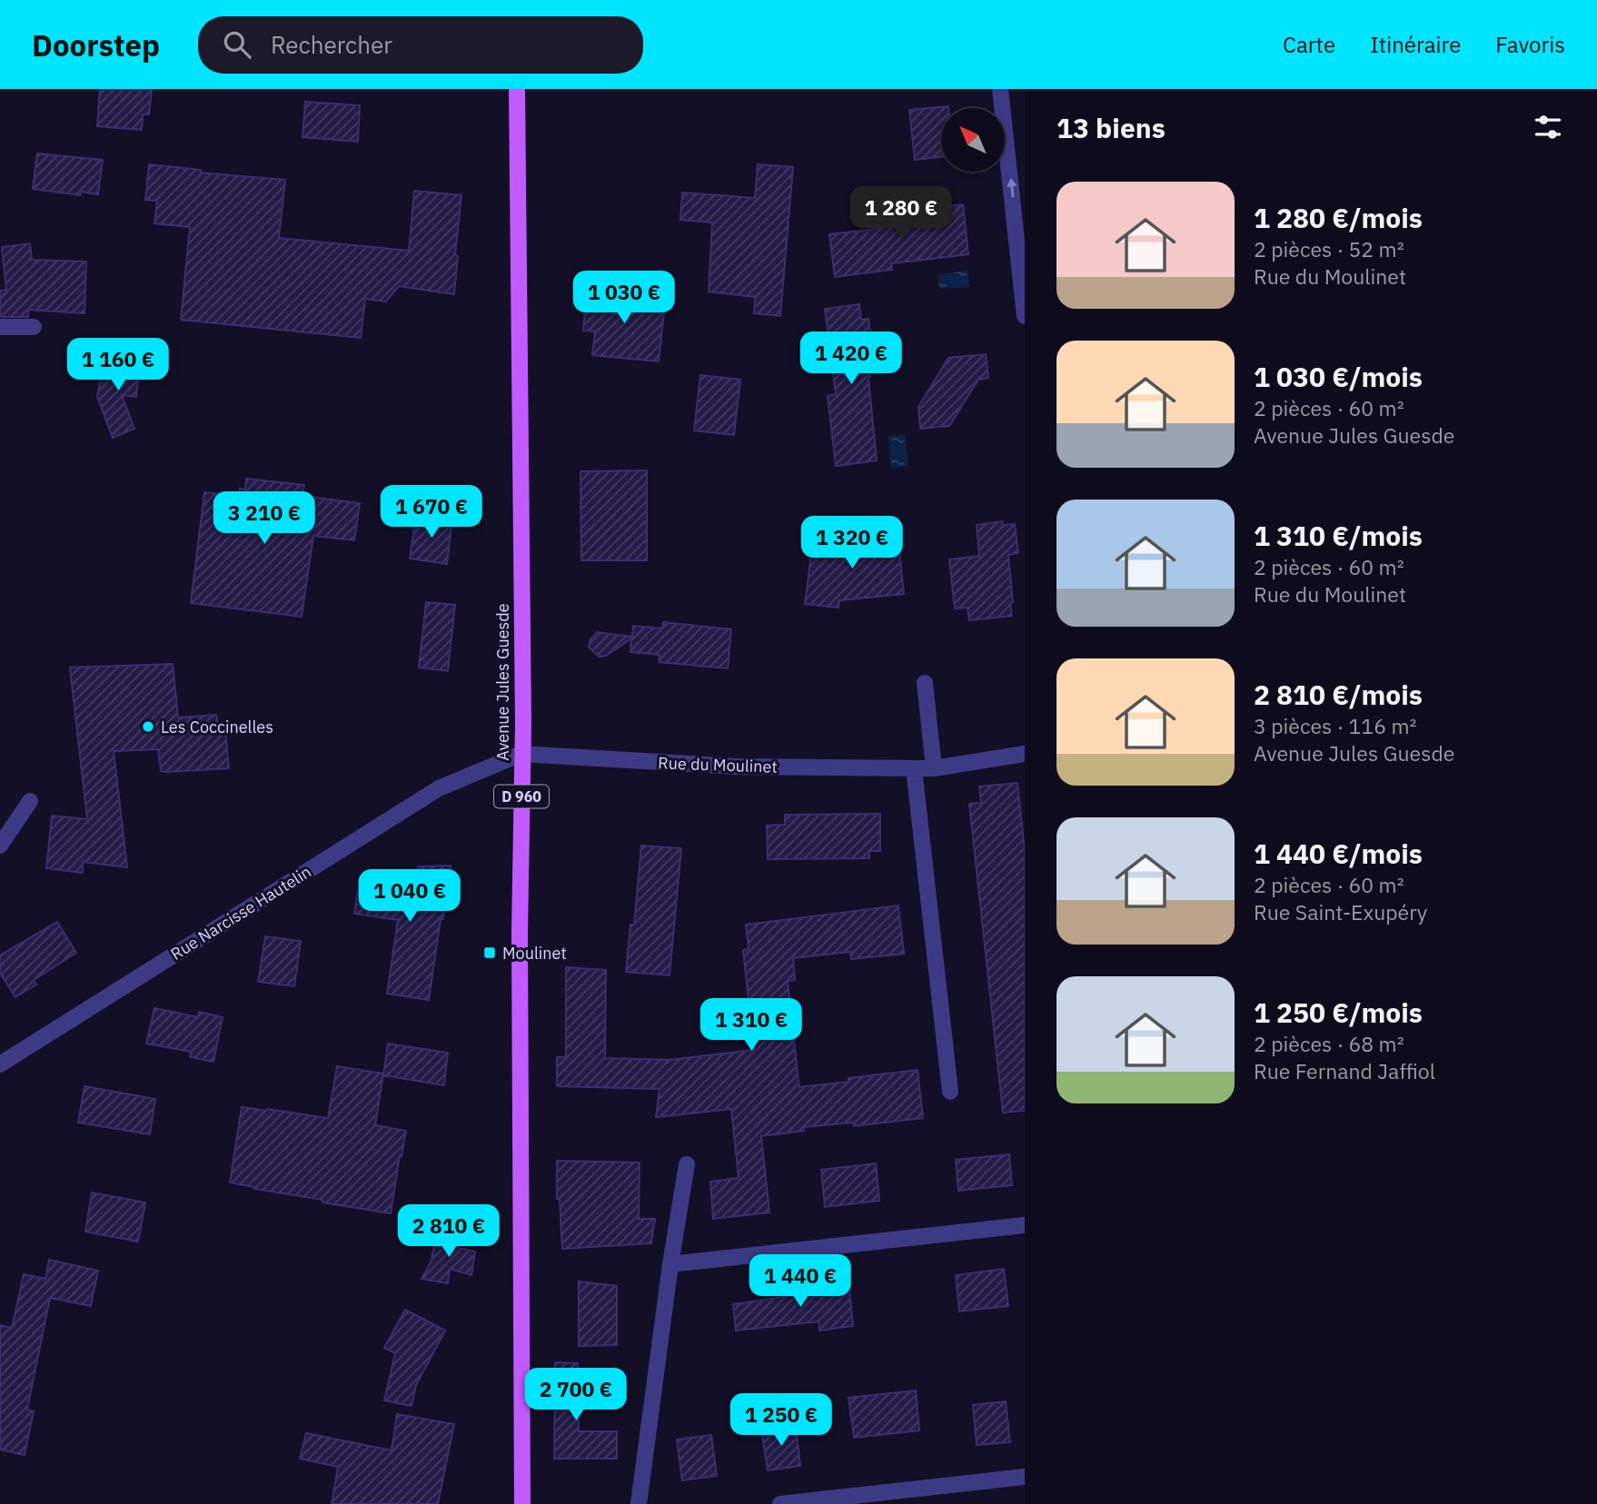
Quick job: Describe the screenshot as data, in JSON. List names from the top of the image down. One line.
{"streets":{"main road":["Avenue Jules Guesde","D 960"],"street":["Rue du Moulinet","Rue Narcisse Hautelin"]},"crossings":[["Avenue Jules Guesde","Rue du Moulinet"],["Avenue Jules Guesde","Rue Narcisse Hautelin"],["Rue du Moulinet","Rue Narcisse Hautelin"]],"places":{"other":["Les Coccinelles"],"transit":["Moulinet"]},"north":"top left","page":{"header":"Doorstep","search":"Rechercher","nav":["Carte","Itinéraire","Favoris"],"heading":"13 biens","list":[{"name":"1 280 €/mois","note":"2 pièces · 52 m² · Rue du Moulinet"},{"name":"1 030 €/mois","note":"2 pièces · 60 m² · Avenue Jules Guesde"},{"name":"1 310 €/mois","note":"2 pièces · 60 m² · Rue du Moulinet"},{"name":"2 810 €/mois","note":"3 pièces · 116 m² · Avenue Jules Guesde"},{"name":"1 440 €/mois","note":"2 pièces · 60 m² · Rue Saint-Exupéry"},{"name":"1 250 €/mois","note":"2 pièces · 68 m² · Rue Fernand Jaffiol"}],"price":["1 280 €","1 030 €","1 420 €","1 160 €","1 670 €","3 210 €","1 320 €","1 040 €","1 310 €","2 810 €","1 440 €","2 700 €","1 250 €"]}}
